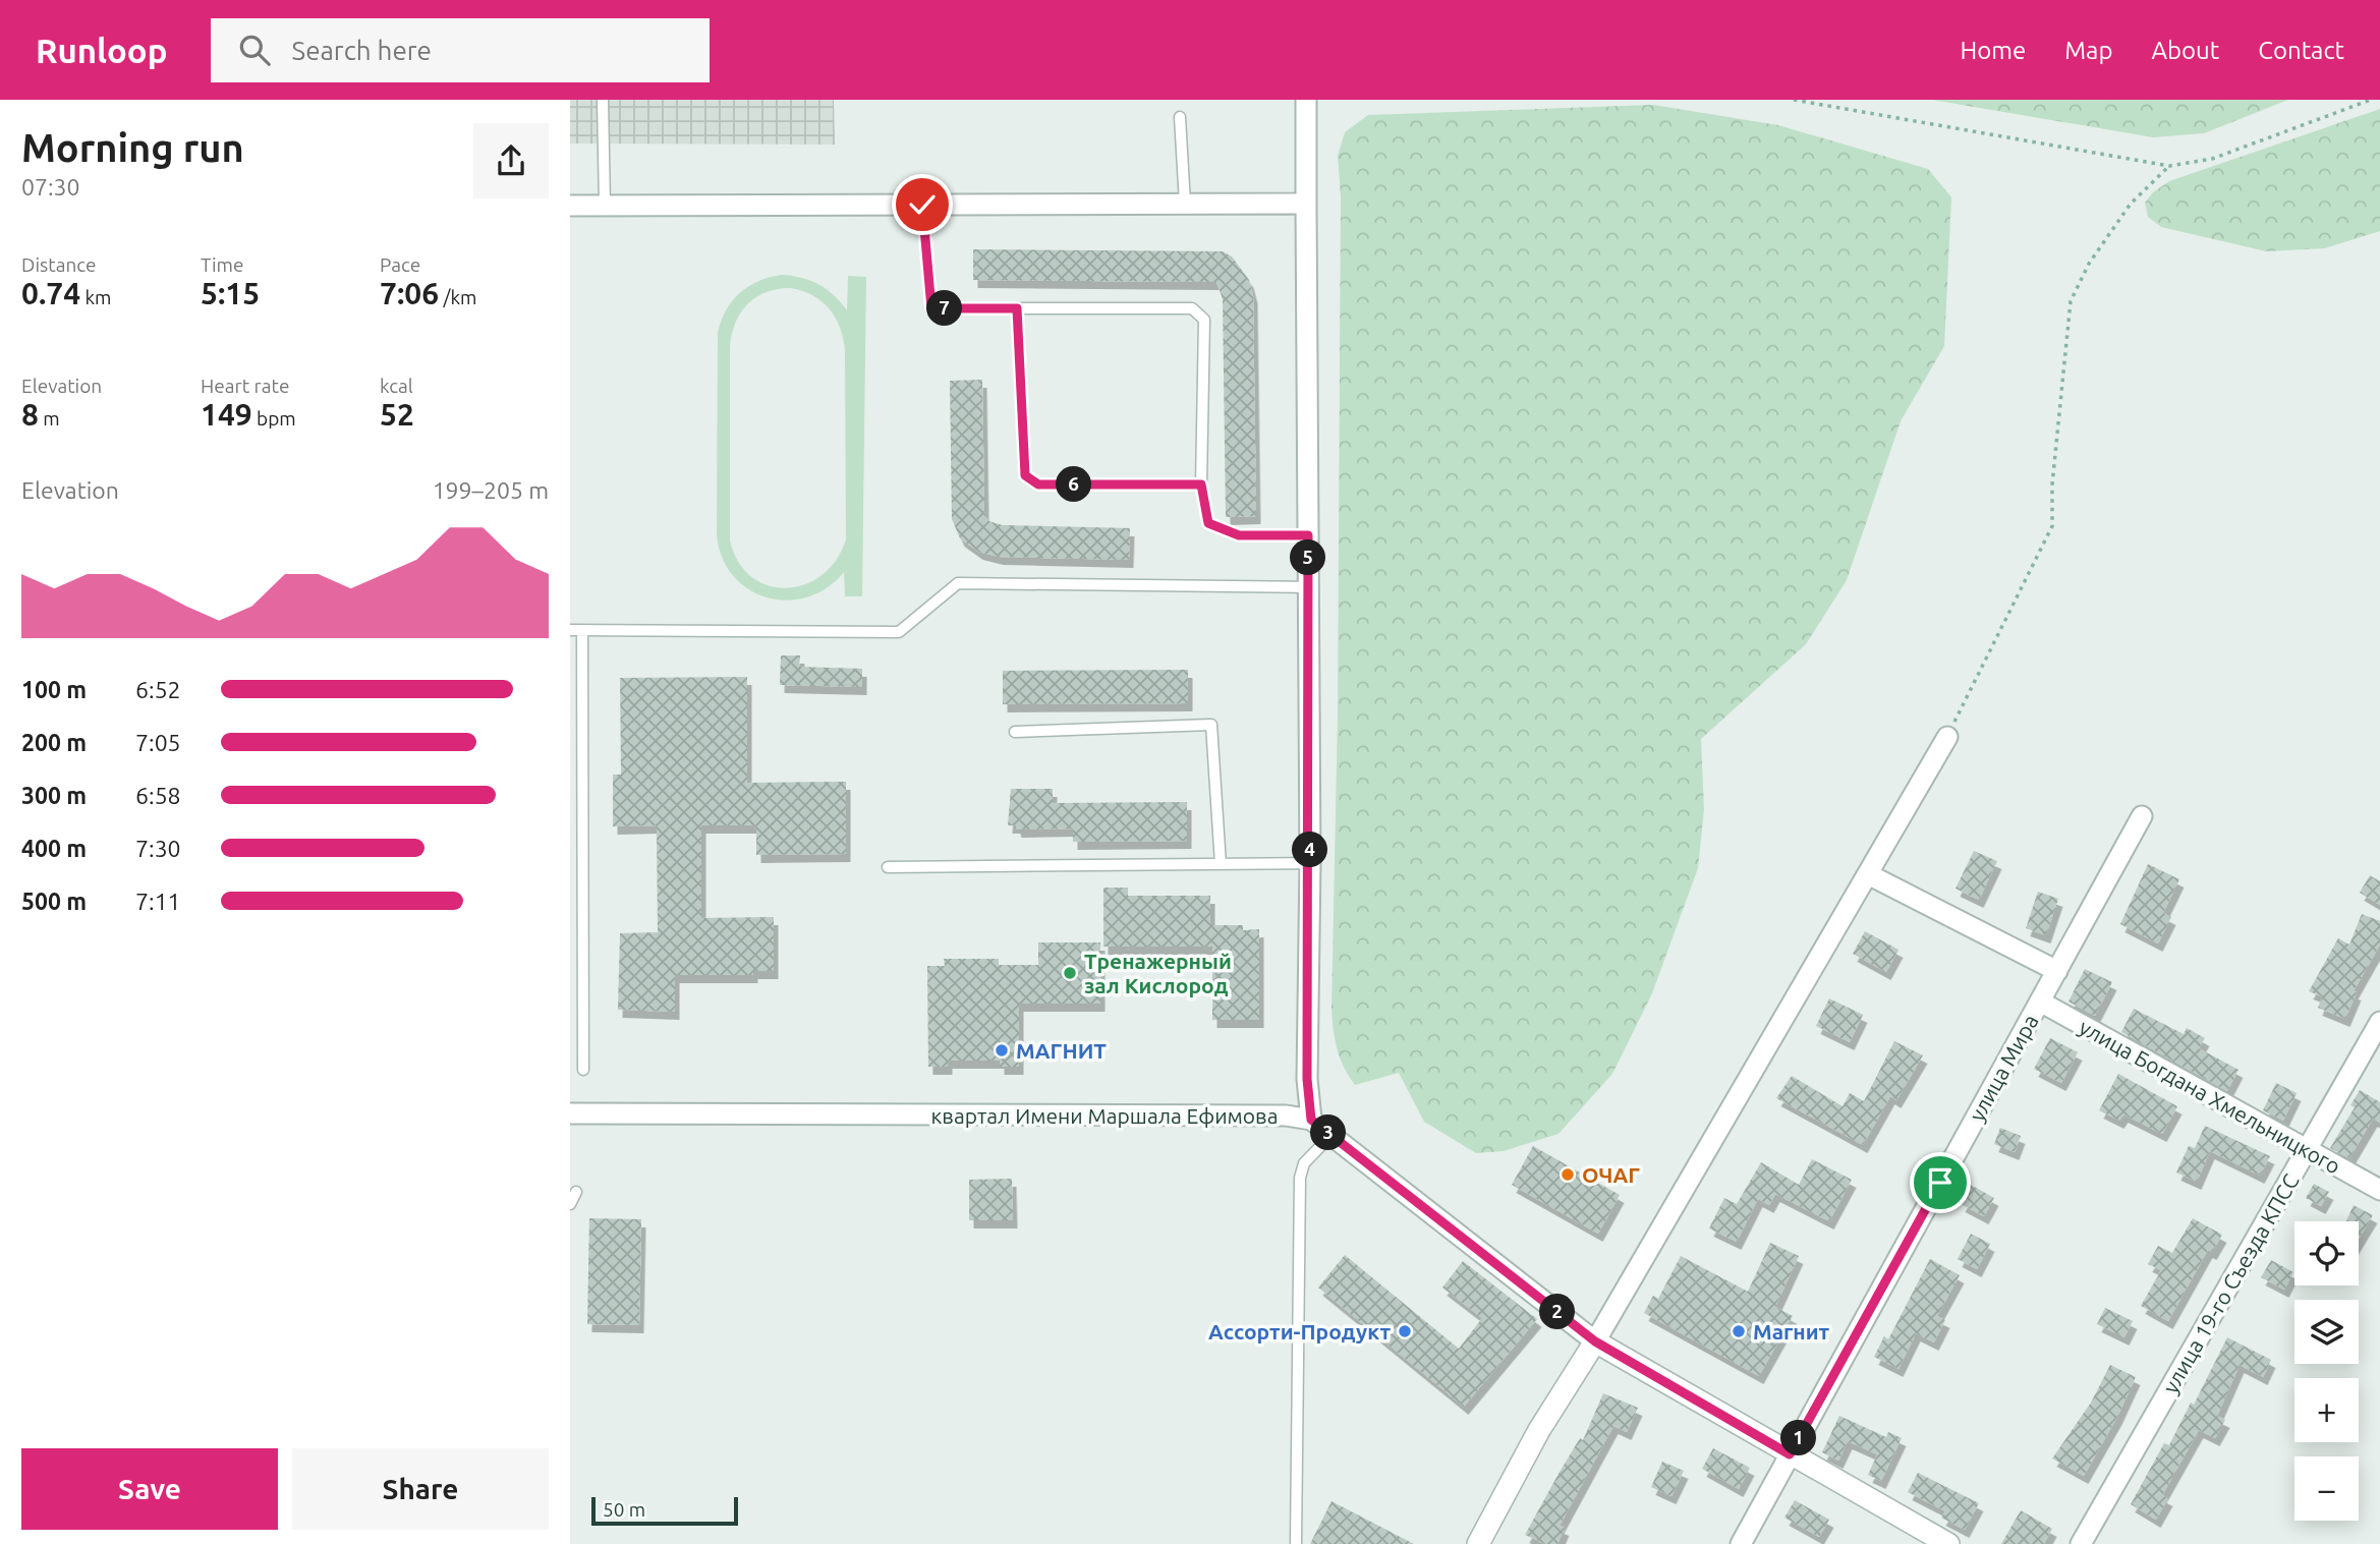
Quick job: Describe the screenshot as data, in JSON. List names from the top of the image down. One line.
{"streets":{"street":["улица Мира","улица Богдана Хмельницкого","квартал Имени Маршала Ефимова","улица 19-го Съезда КПСС"]},"crossings":[["улица Мира","улица Богдана Хмельницкого"],["улица Богдана Хмельницкого","улица 19-го Съезда КПСС"]],"places":["Тренажерный зал Кислород","МАГНИТ","ОЧАГ","Ассорти-Продукт","Магнит"],"scale_bar":"50 m","page":{"header":"Runloop","search":"Search here","nav":["Home","Map","About","Contact"],"heading":["Morning run","07:30"],"stats":[["Distance","0.74 km"],["Time","5:15"],["Pace","7:06 /km"],["Elevation","8 m"],["Heart rate","149 bpm"],["kcal","52"]],"pins":["7","6","5","4","3","2","1"],"chart":["Elevation","199–205 m"],"list":[{"name":"100 m","note":"6:52"},{"name":"200 m","note":"7:05"},{"name":"300 m","note":"6:58"},{"name":"400 m","note":"7:30"},{"name":"500 m","note":"7:11"}],"map_buttons":["+","−"],"buttons":["Save","Share"],"scale":"50 m"}}
